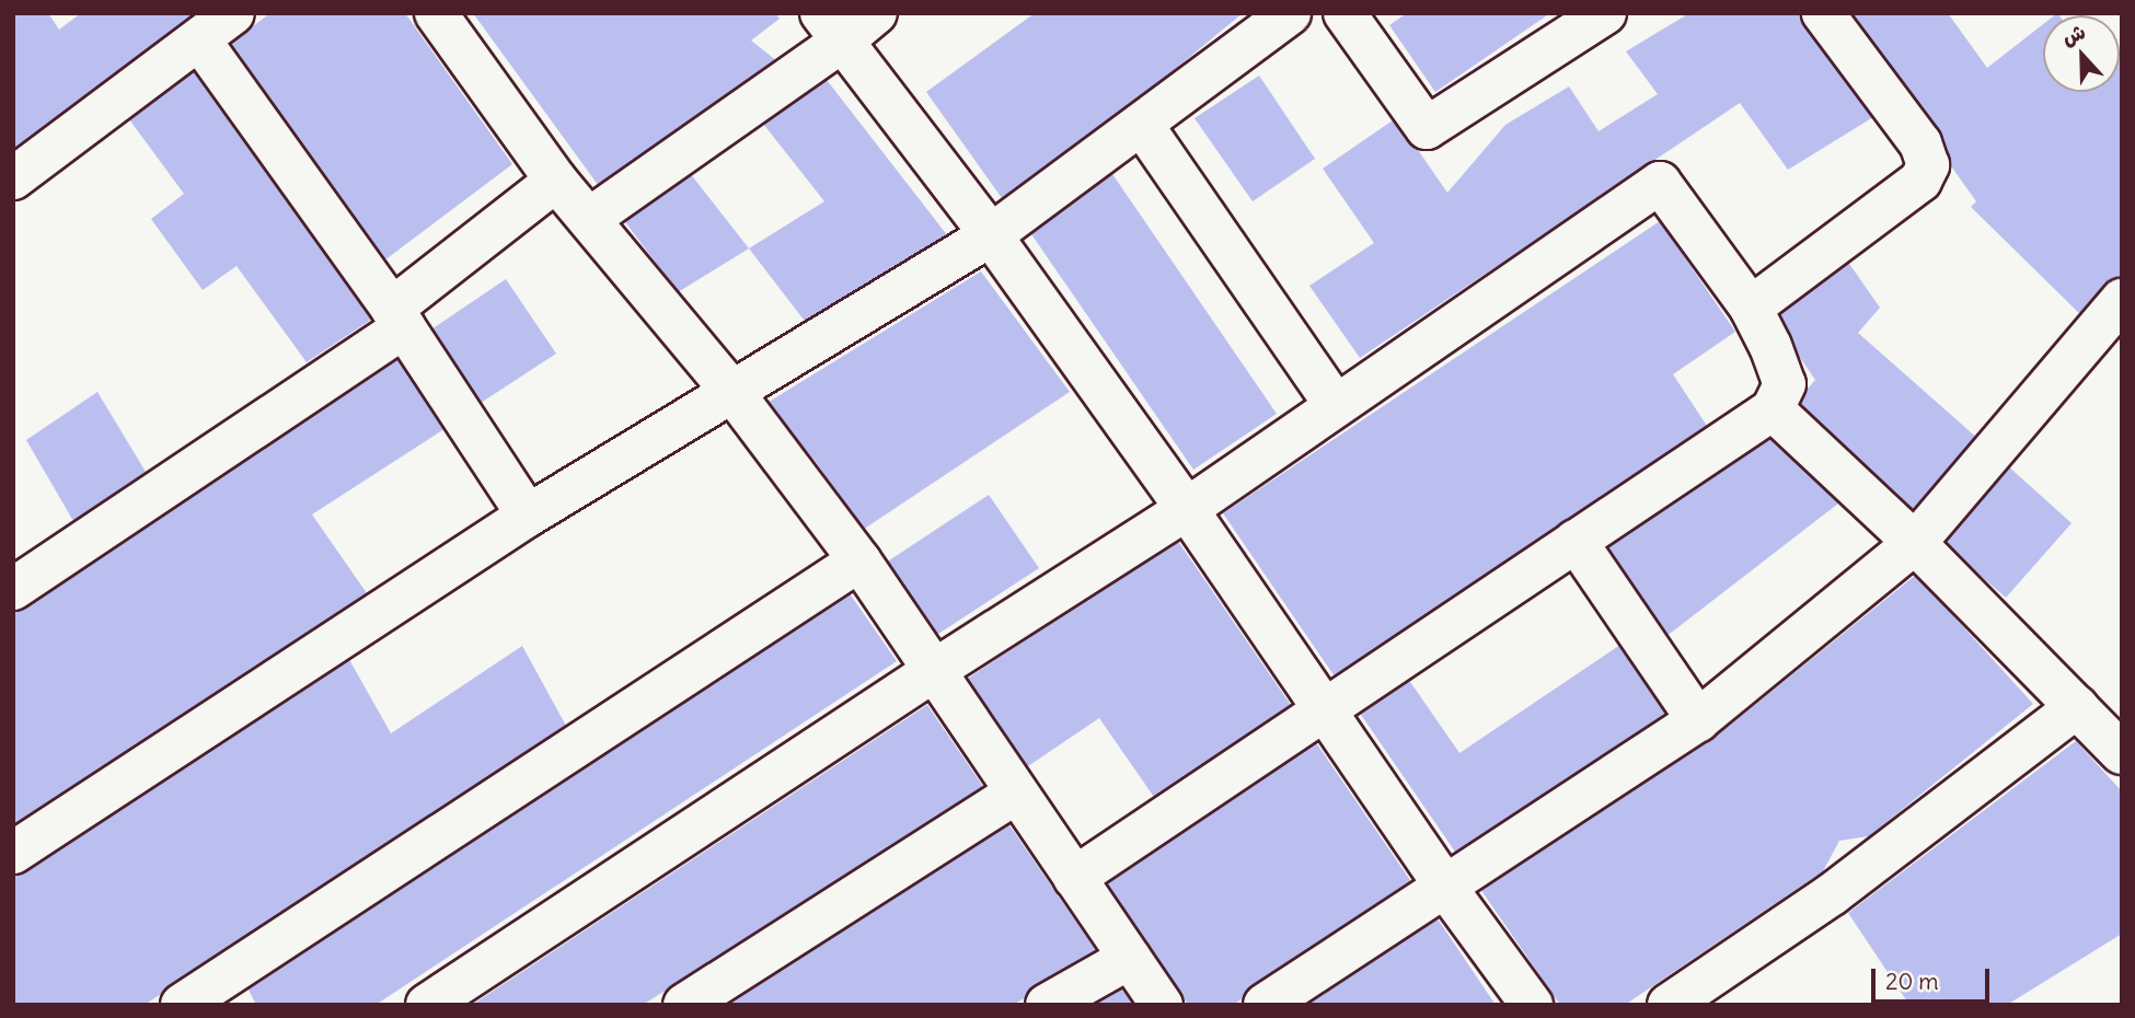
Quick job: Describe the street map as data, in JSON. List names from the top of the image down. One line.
{"scale_bar":"20 m","north":"top"}
